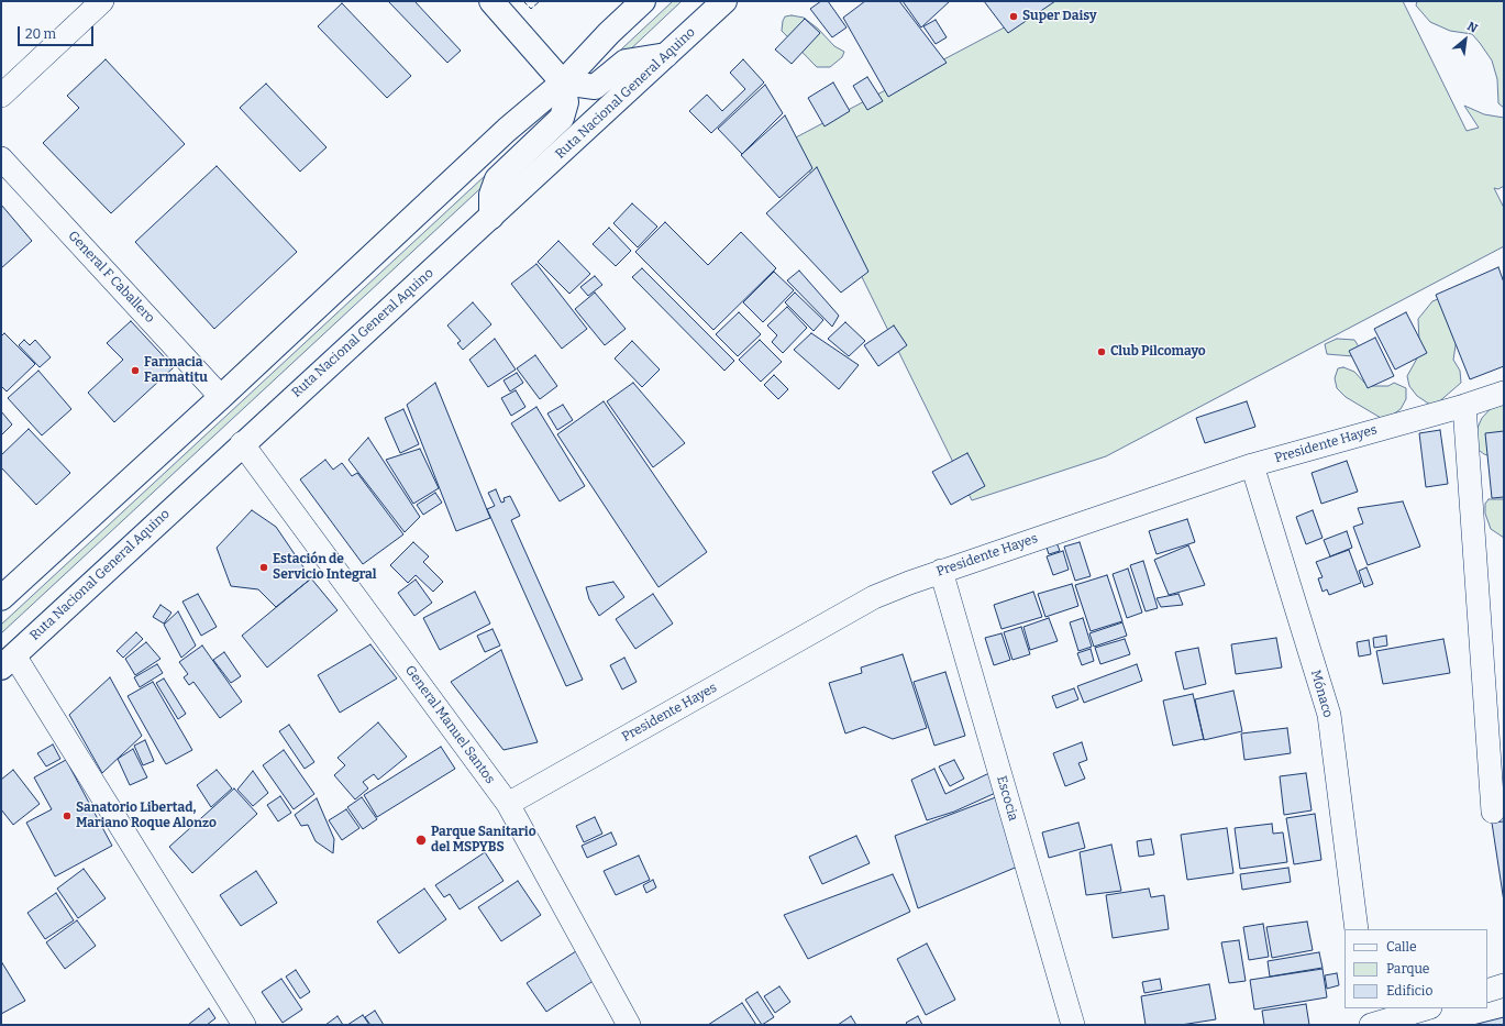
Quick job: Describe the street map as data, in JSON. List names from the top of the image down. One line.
{"streets":{"main road":["Ruta Nacional General Aquino"],"street":["General F Caballero","Presidente Hayes","Mónaco","General Manuel Santos","Escocia"]},"crossings":[["Ruta Nacional General Aquino","General Manuel Santos"],["Presidente Hayes","Mónaco"],["Presidente Hayes","General Manuel Santos"],["Presidente Hayes","Escocia"]],"places":["Super Daisy","Club Pilcomayo","Farmacia Farmatitu","Estación de Servicio Integral","Sanatorio Libertad, Mariano Roque Alonzo","Parque Sanitario del MSPYBS"],"legend":["Calle","Parque","Edificio"],"scale_bar":"20 m","north":"top right"}
